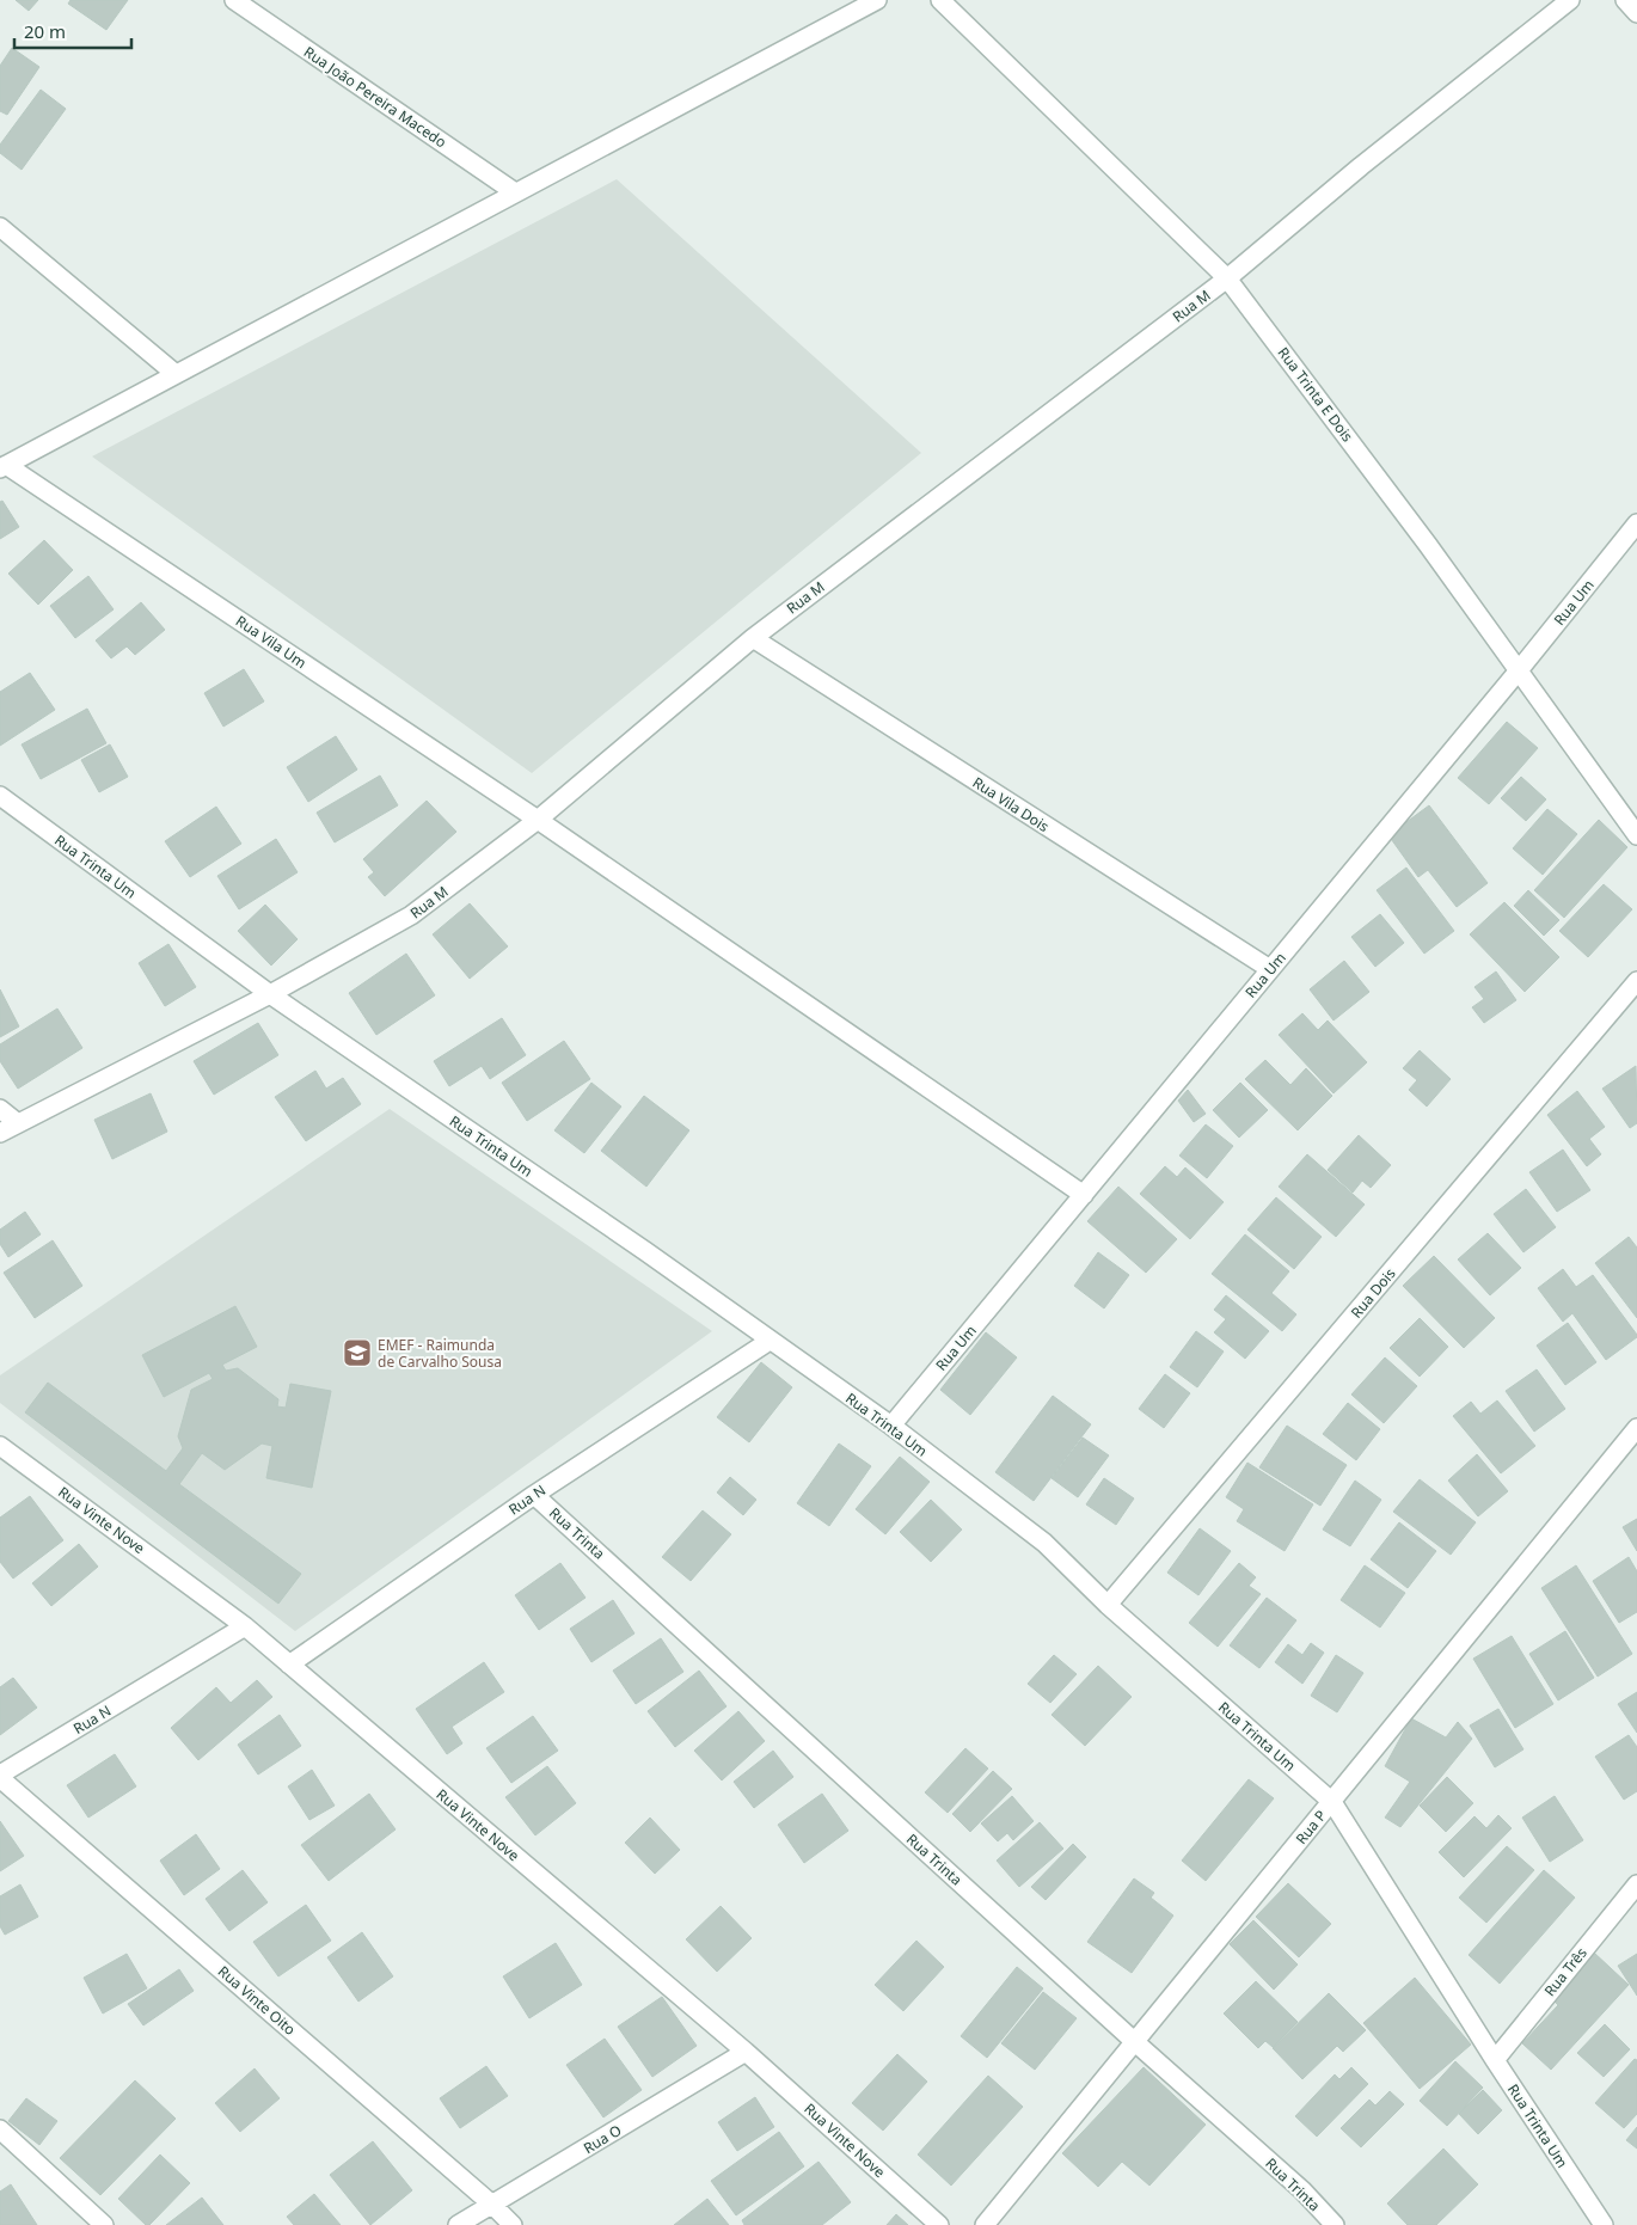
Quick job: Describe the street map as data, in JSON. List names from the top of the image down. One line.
{"streets":{"street":["Rua João Pereira Macedo","Rua M","Rua Trinta E Dois","Rua Um","Rua Vila Um","Rua Vila Dois","Rua Trinta Um","Rua Dois","Rua N","Rua Vinte Nove","Rua Trinta","Rua P","Rua Três","Rua Vinte Oito","Rua O"]},"crossings":[["Rua M","Rua Trinta E Dois"],["Rua M","Rua Vila Um"],["Rua M","Rua Vila Dois"],["Rua M","Rua Trinta Um"],["Rua Trinta E Dois","Rua Um"],["Rua Um","Rua Vila Um"],["Rua Um","Rua Vila Dois"],["Rua Um","Rua Trinta Um"],["Rua Trinta Um","Rua Dois"],["Rua Trinta Um","Rua N"],["Rua Trinta Um","Rua P"],["Rua Trinta Um","Rua Três"],["Rua N","Rua Vinte Nove"],["Rua N","Rua Trinta"],["Rua N","Rua Vinte Oito"],["Rua Vinte Nove","Rua O"],["Rua Trinta","Rua P"],["Rua Vinte Oito","Rua O"]],"places":{"school or university":["EMEF - Raimunda de Carvalho Sousa"]},"scale_bar":"20 m"}
